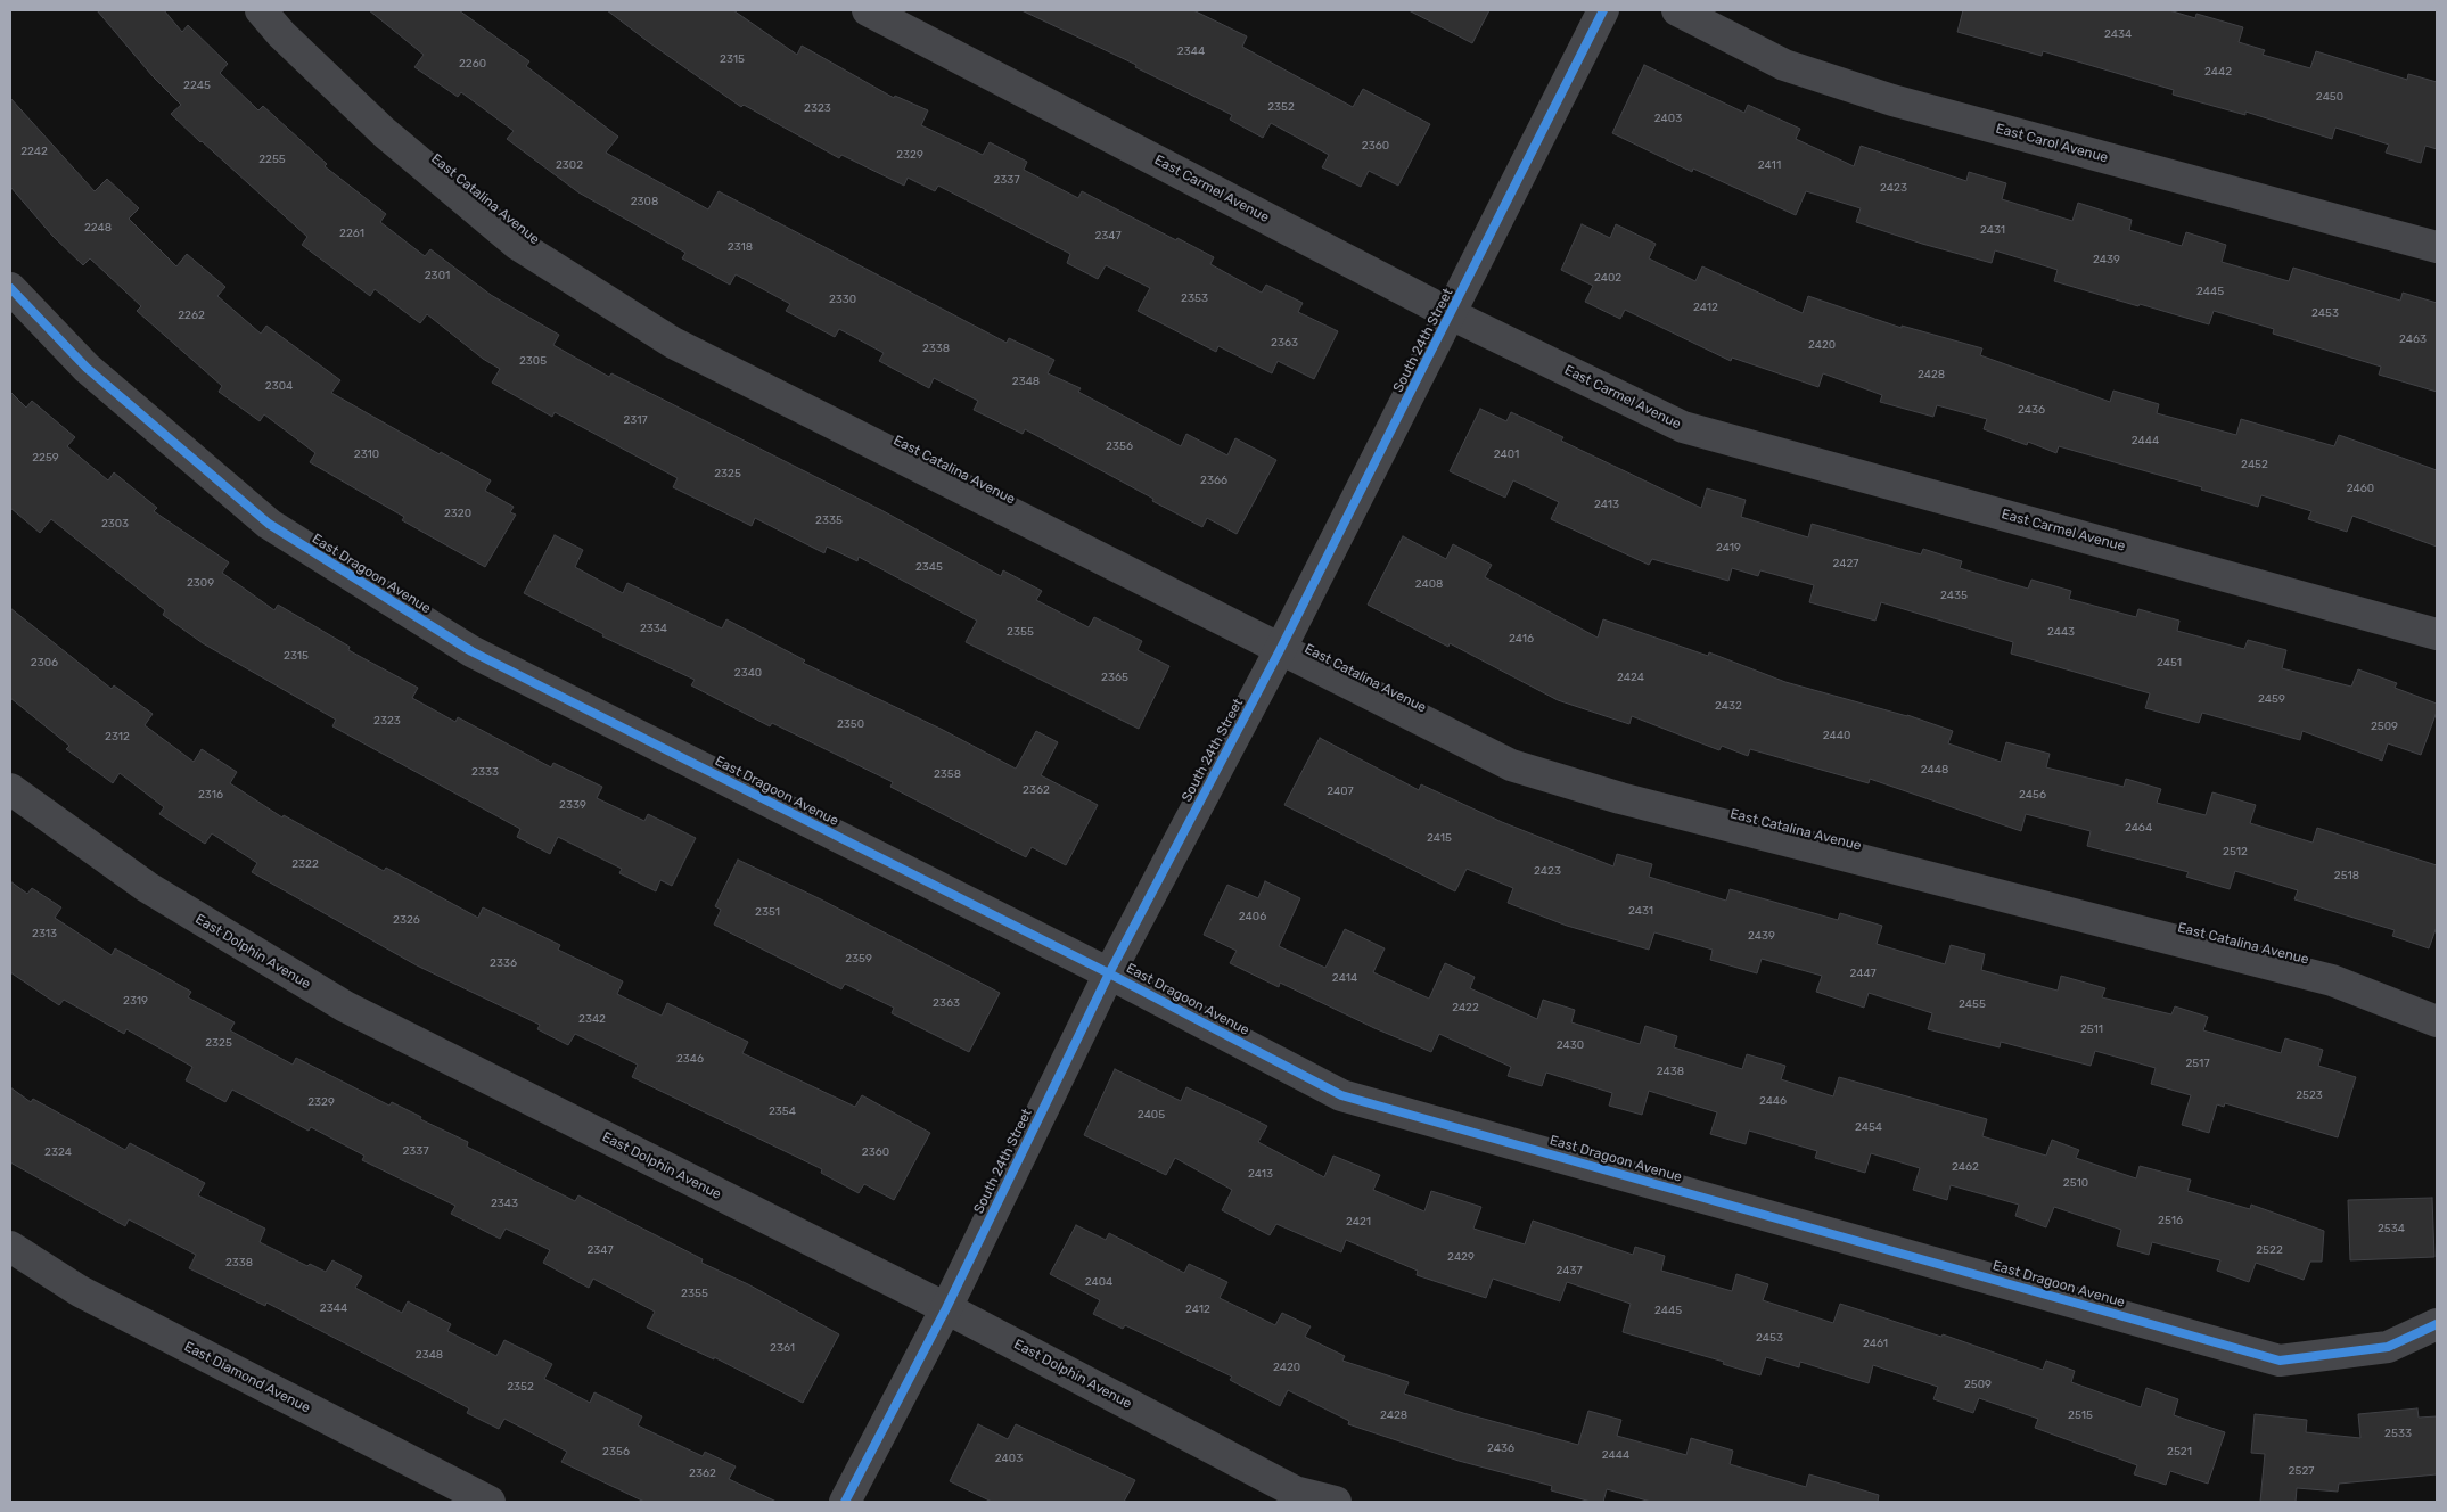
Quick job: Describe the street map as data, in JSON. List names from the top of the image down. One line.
{"streets":{"street":["East Carol Avenue","East Carmel Avenue","East Catalina Avenue","South 24th Street","East Dragoon Avenue","East Dolphin Avenue","East Diamond Avenue"]},"crossings":[["East Carmel Avenue","South 24th Street"],["East Catalina Avenue","South 24th Street"],["South 24th Street","East Dragoon Avenue"],["South 24th Street","East Dolphin Avenue"]],"house_numbers":["2434","2344","2315","2260","2442","2245","2450","2352","2323","2403","2360","2242","2329","2255","2302","2411","2337","2423","2308","2248","2431","2261","2347","2318","2439","2301","2402","2445","2353","2330","2412","2453","2262","2463","2363","2420","2338","2305","2428","2348","2304","2436","2317","2444","2356","2310","2401","2259","2452","2325","2366","2460","2413","2320","2335","2303","2419","2427","2345","2309","2408","2435","2334","2355","2443","2416","2315","2306","2451","2340","2365","2424","2459","2432","2323","2350","2509","2440","2312","2448","2333","2358","2362","2407","2316","2456","2339","2464","2415","2512","2322","2423","2518","2431","2351","2406","2326","2313","2439","2359","2336","2447","2414","2319","2363","2455","2422","2342","2511","2325","2430","2346","2517","2438","2523","2446","2329","2354","2405","2454","2337","2324","2360","2462","2413","2510","2343","2516","2421","2534","2347","2522","2429","2338","2437","2404","2355","2344","2412","2445","2453","2461","2361","2348","2420","2509","2352","2428","2515","2533","2436","2356","2521","2444","2403","2527","2362"]}
